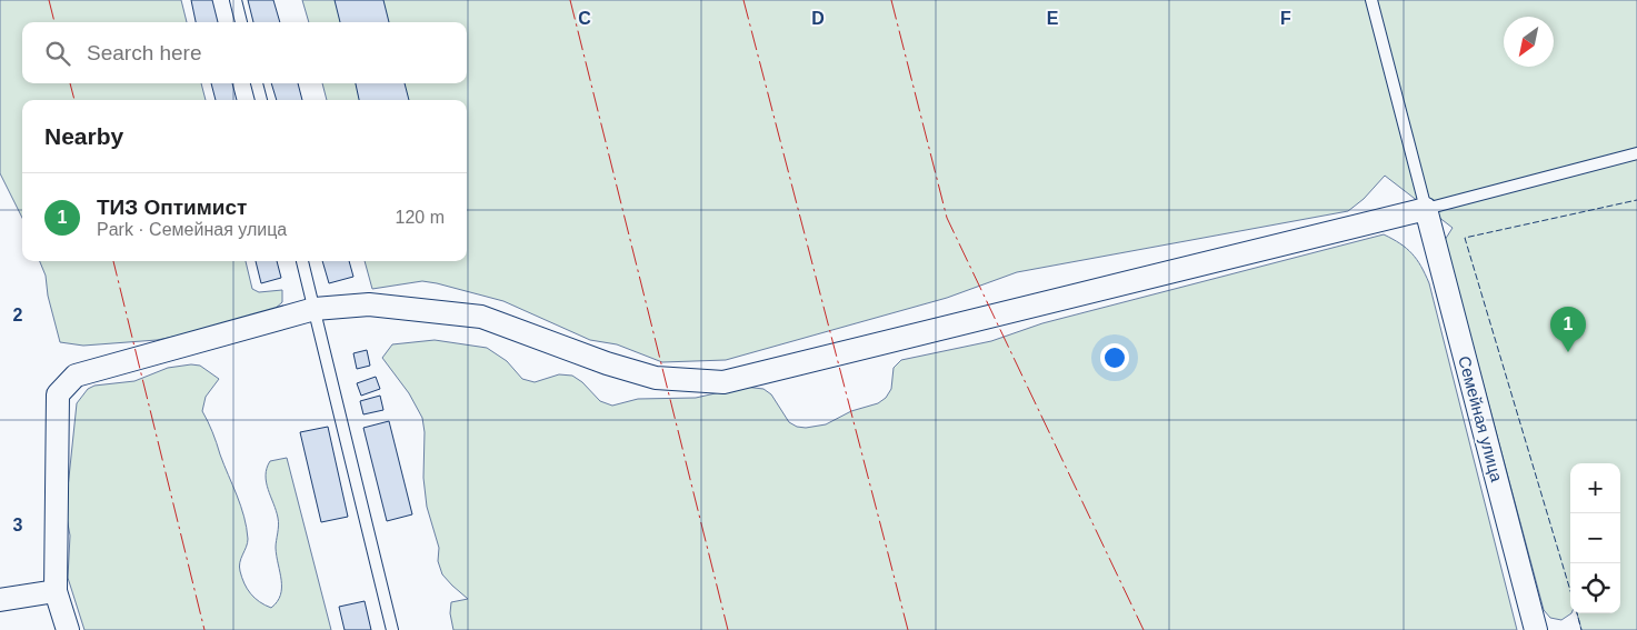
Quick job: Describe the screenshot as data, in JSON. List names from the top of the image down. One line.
{"streets":{"street":["Семейная улица"]},"north":"bottom left","page":{"search":"Search here","heading":"Nearby","list":[{"mark":"1","name":"ТИЗ Оптимист","note":"Park · Семейная улица","value":"120 m"}],"pins":"1","map_buttons":["+","−"]},"grid":{"columns":["C","D","E","F"],"rows":["2","3"]}}
